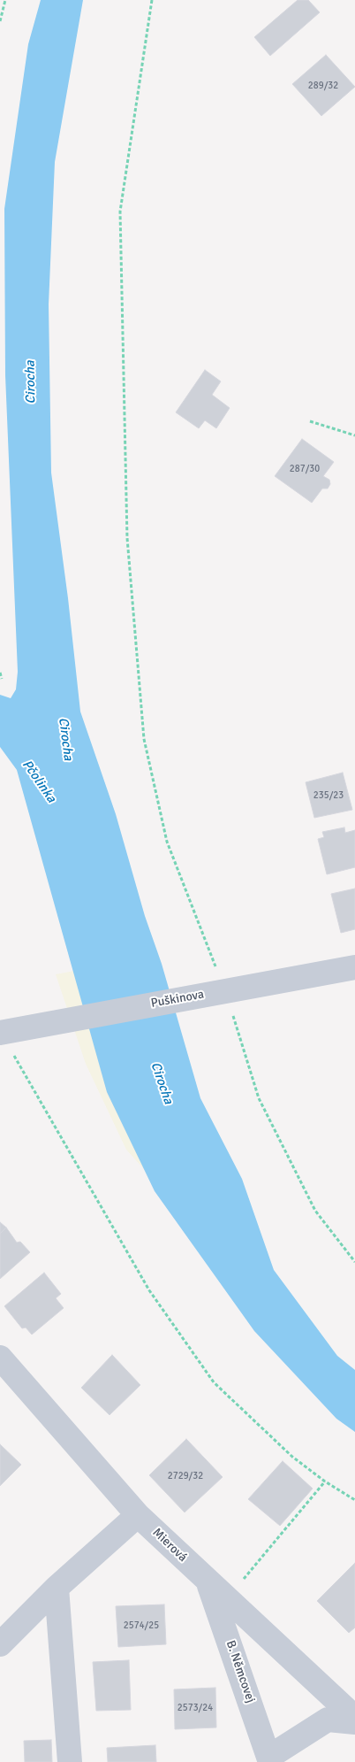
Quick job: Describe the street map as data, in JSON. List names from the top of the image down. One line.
{"streets":{"street":["Puškinova","Mierová","B. Němcovej"]},"crossings":[["Mierová","B. Němcovej"]],"water":["Cirocha","Pčolinka"],"house_numbers":["289/32","287/30","235/23","2729/32","2574/25","2573/24"]}
